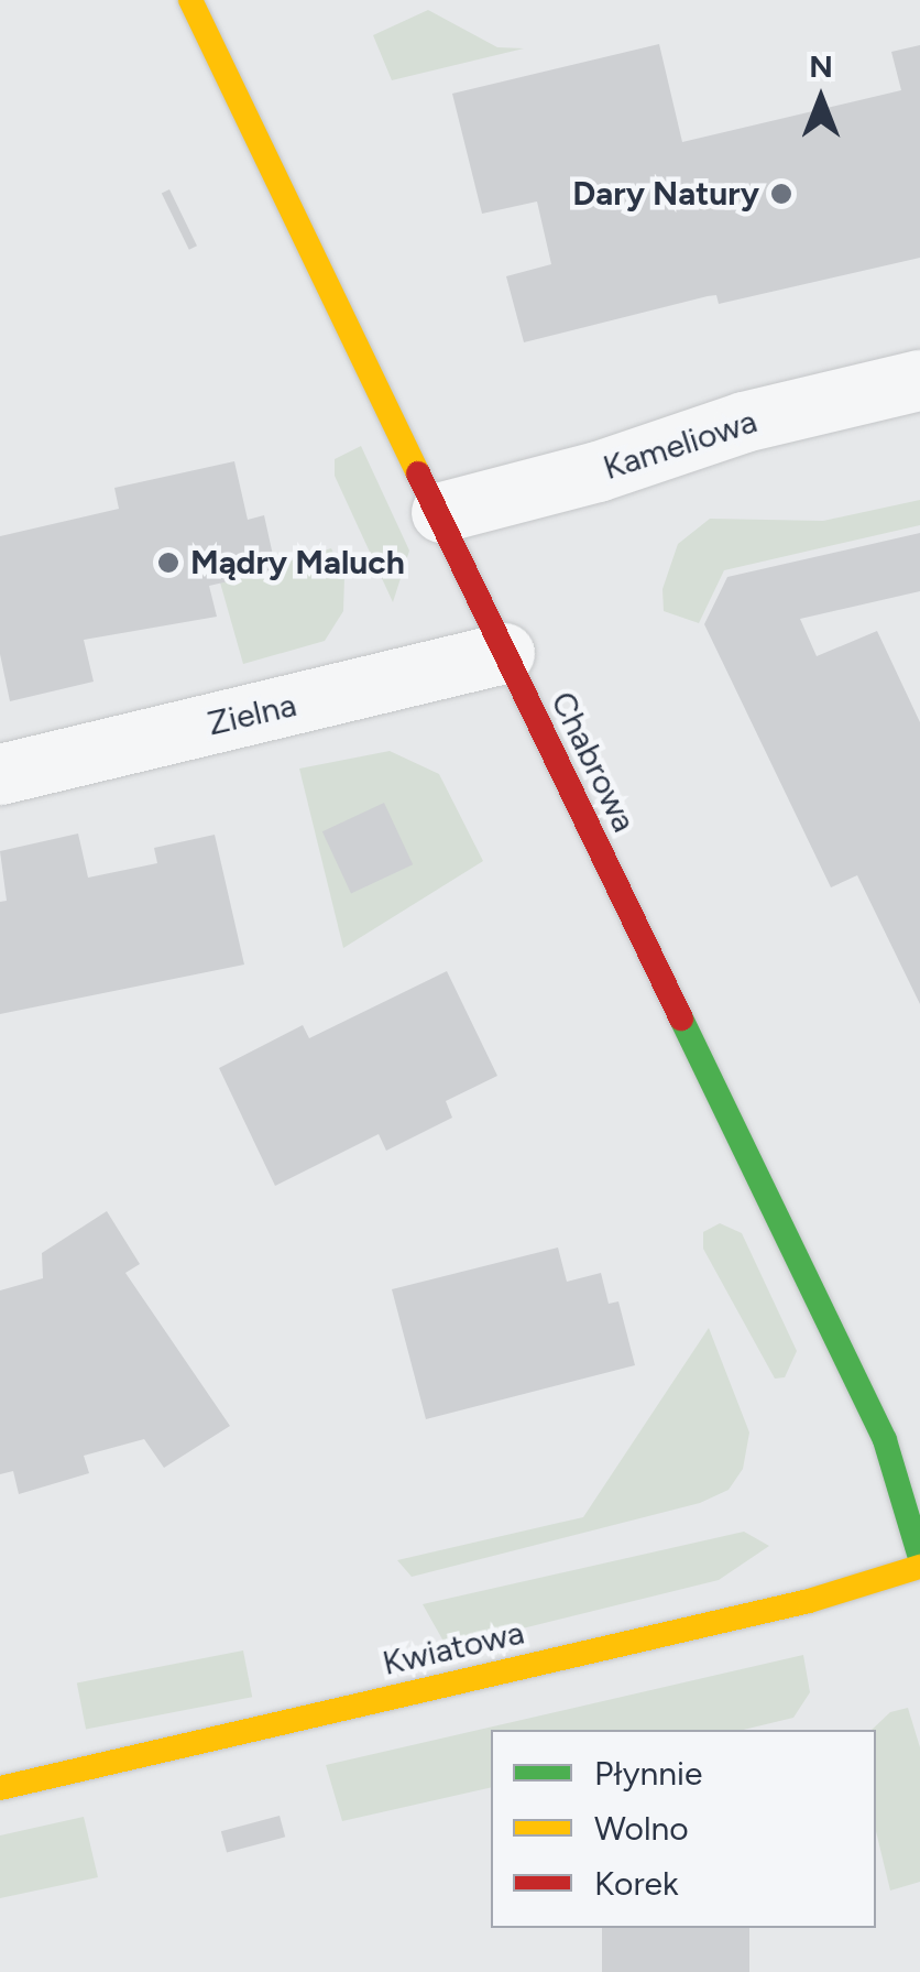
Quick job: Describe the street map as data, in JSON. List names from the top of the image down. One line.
{"streets":{"street":["Kameliowa","Zielna","Chabrowa","Kwiatowa"]},"crossings":[["Kameliowa","Chabrowa"],["Zielna","Chabrowa"]],"places":["Dary Natury","Mądry Maluch"],"legend":["Płynnie","Wolno","Korek"],"north":"top"}
